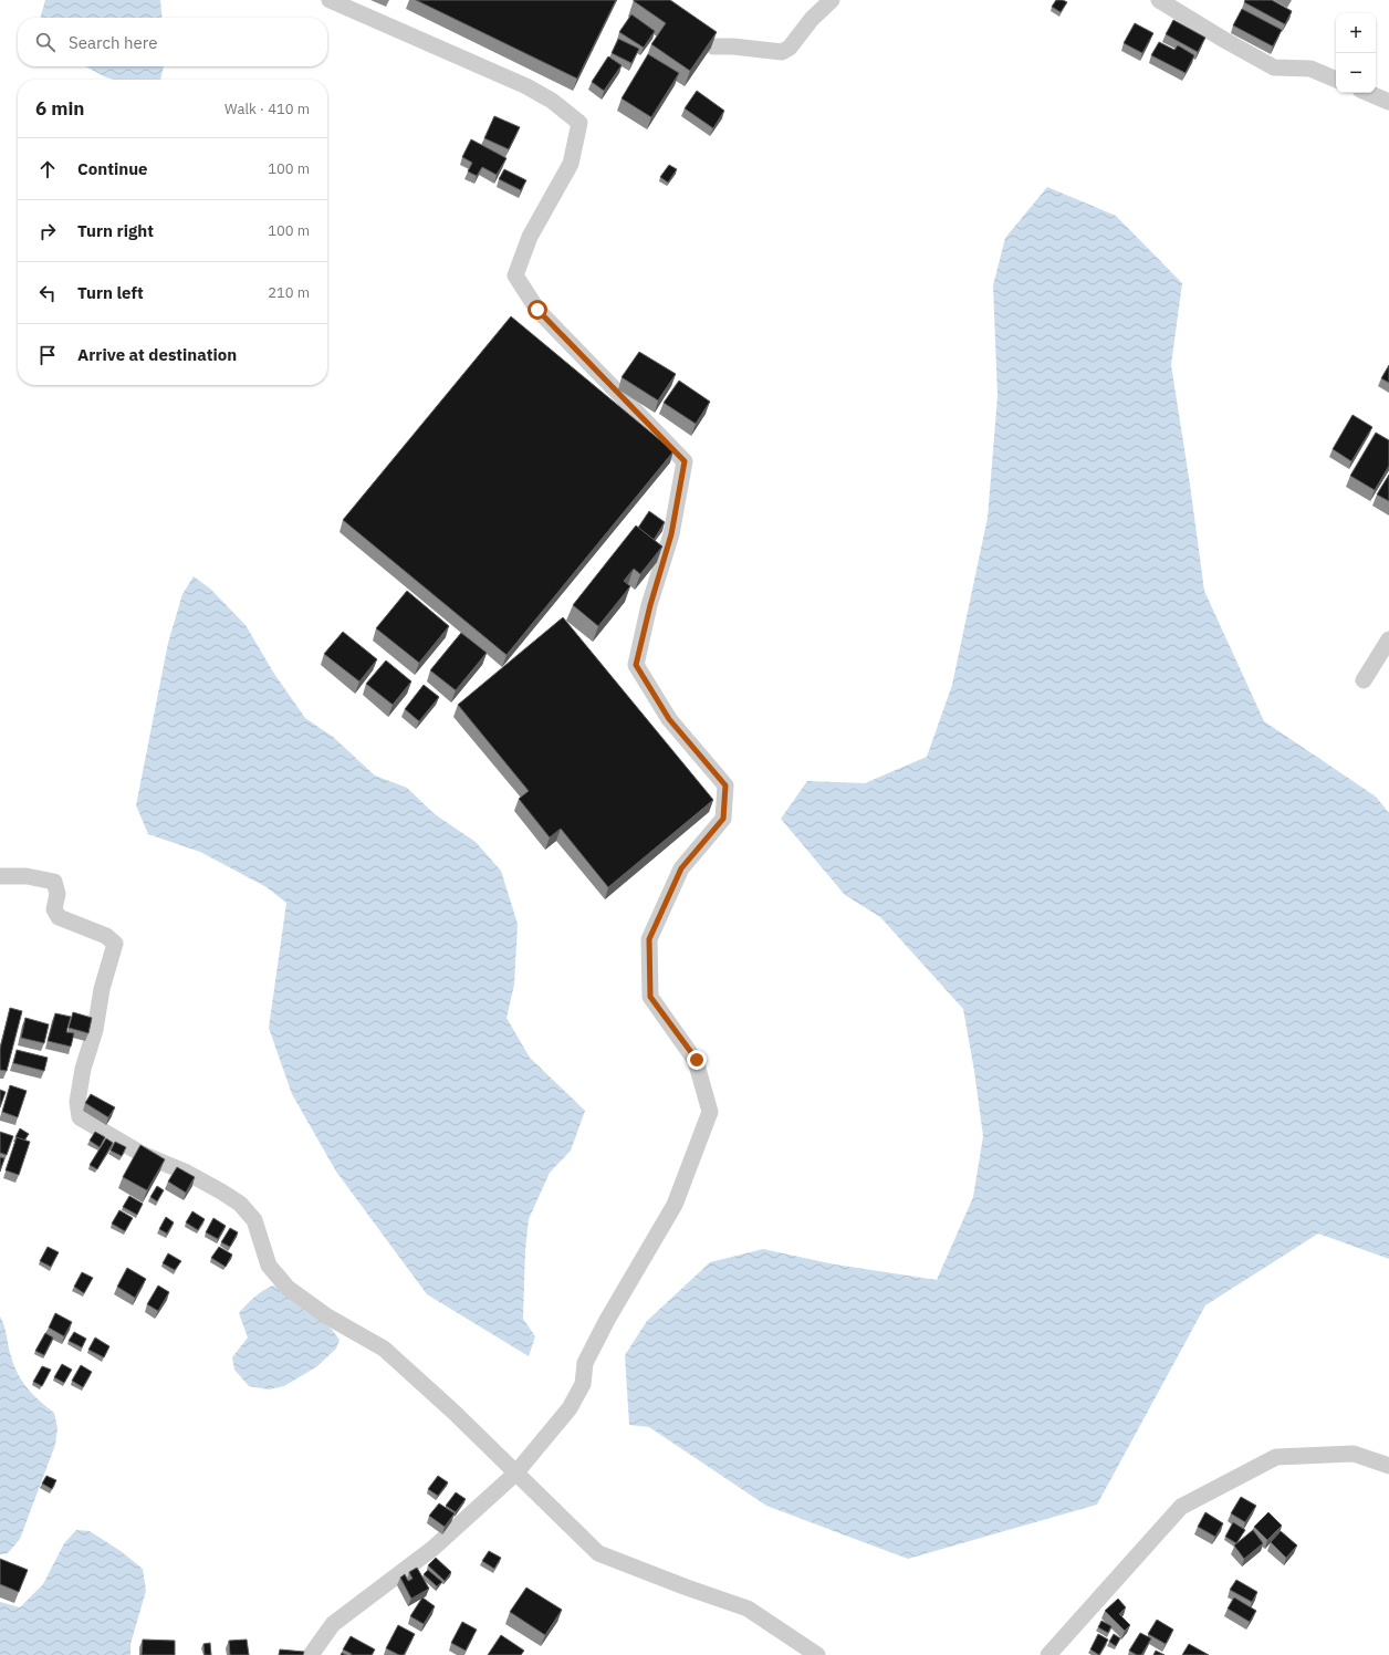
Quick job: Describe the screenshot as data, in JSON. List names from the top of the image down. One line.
{"page":{"map_buttons":["+","−"],"search":"Search here","heading":["6 min","Walk · 410 m"],"list":[["Continue","100 m"],["Turn right","100 m"],["Turn left","210 m"],"Arrive at destination"]}}
